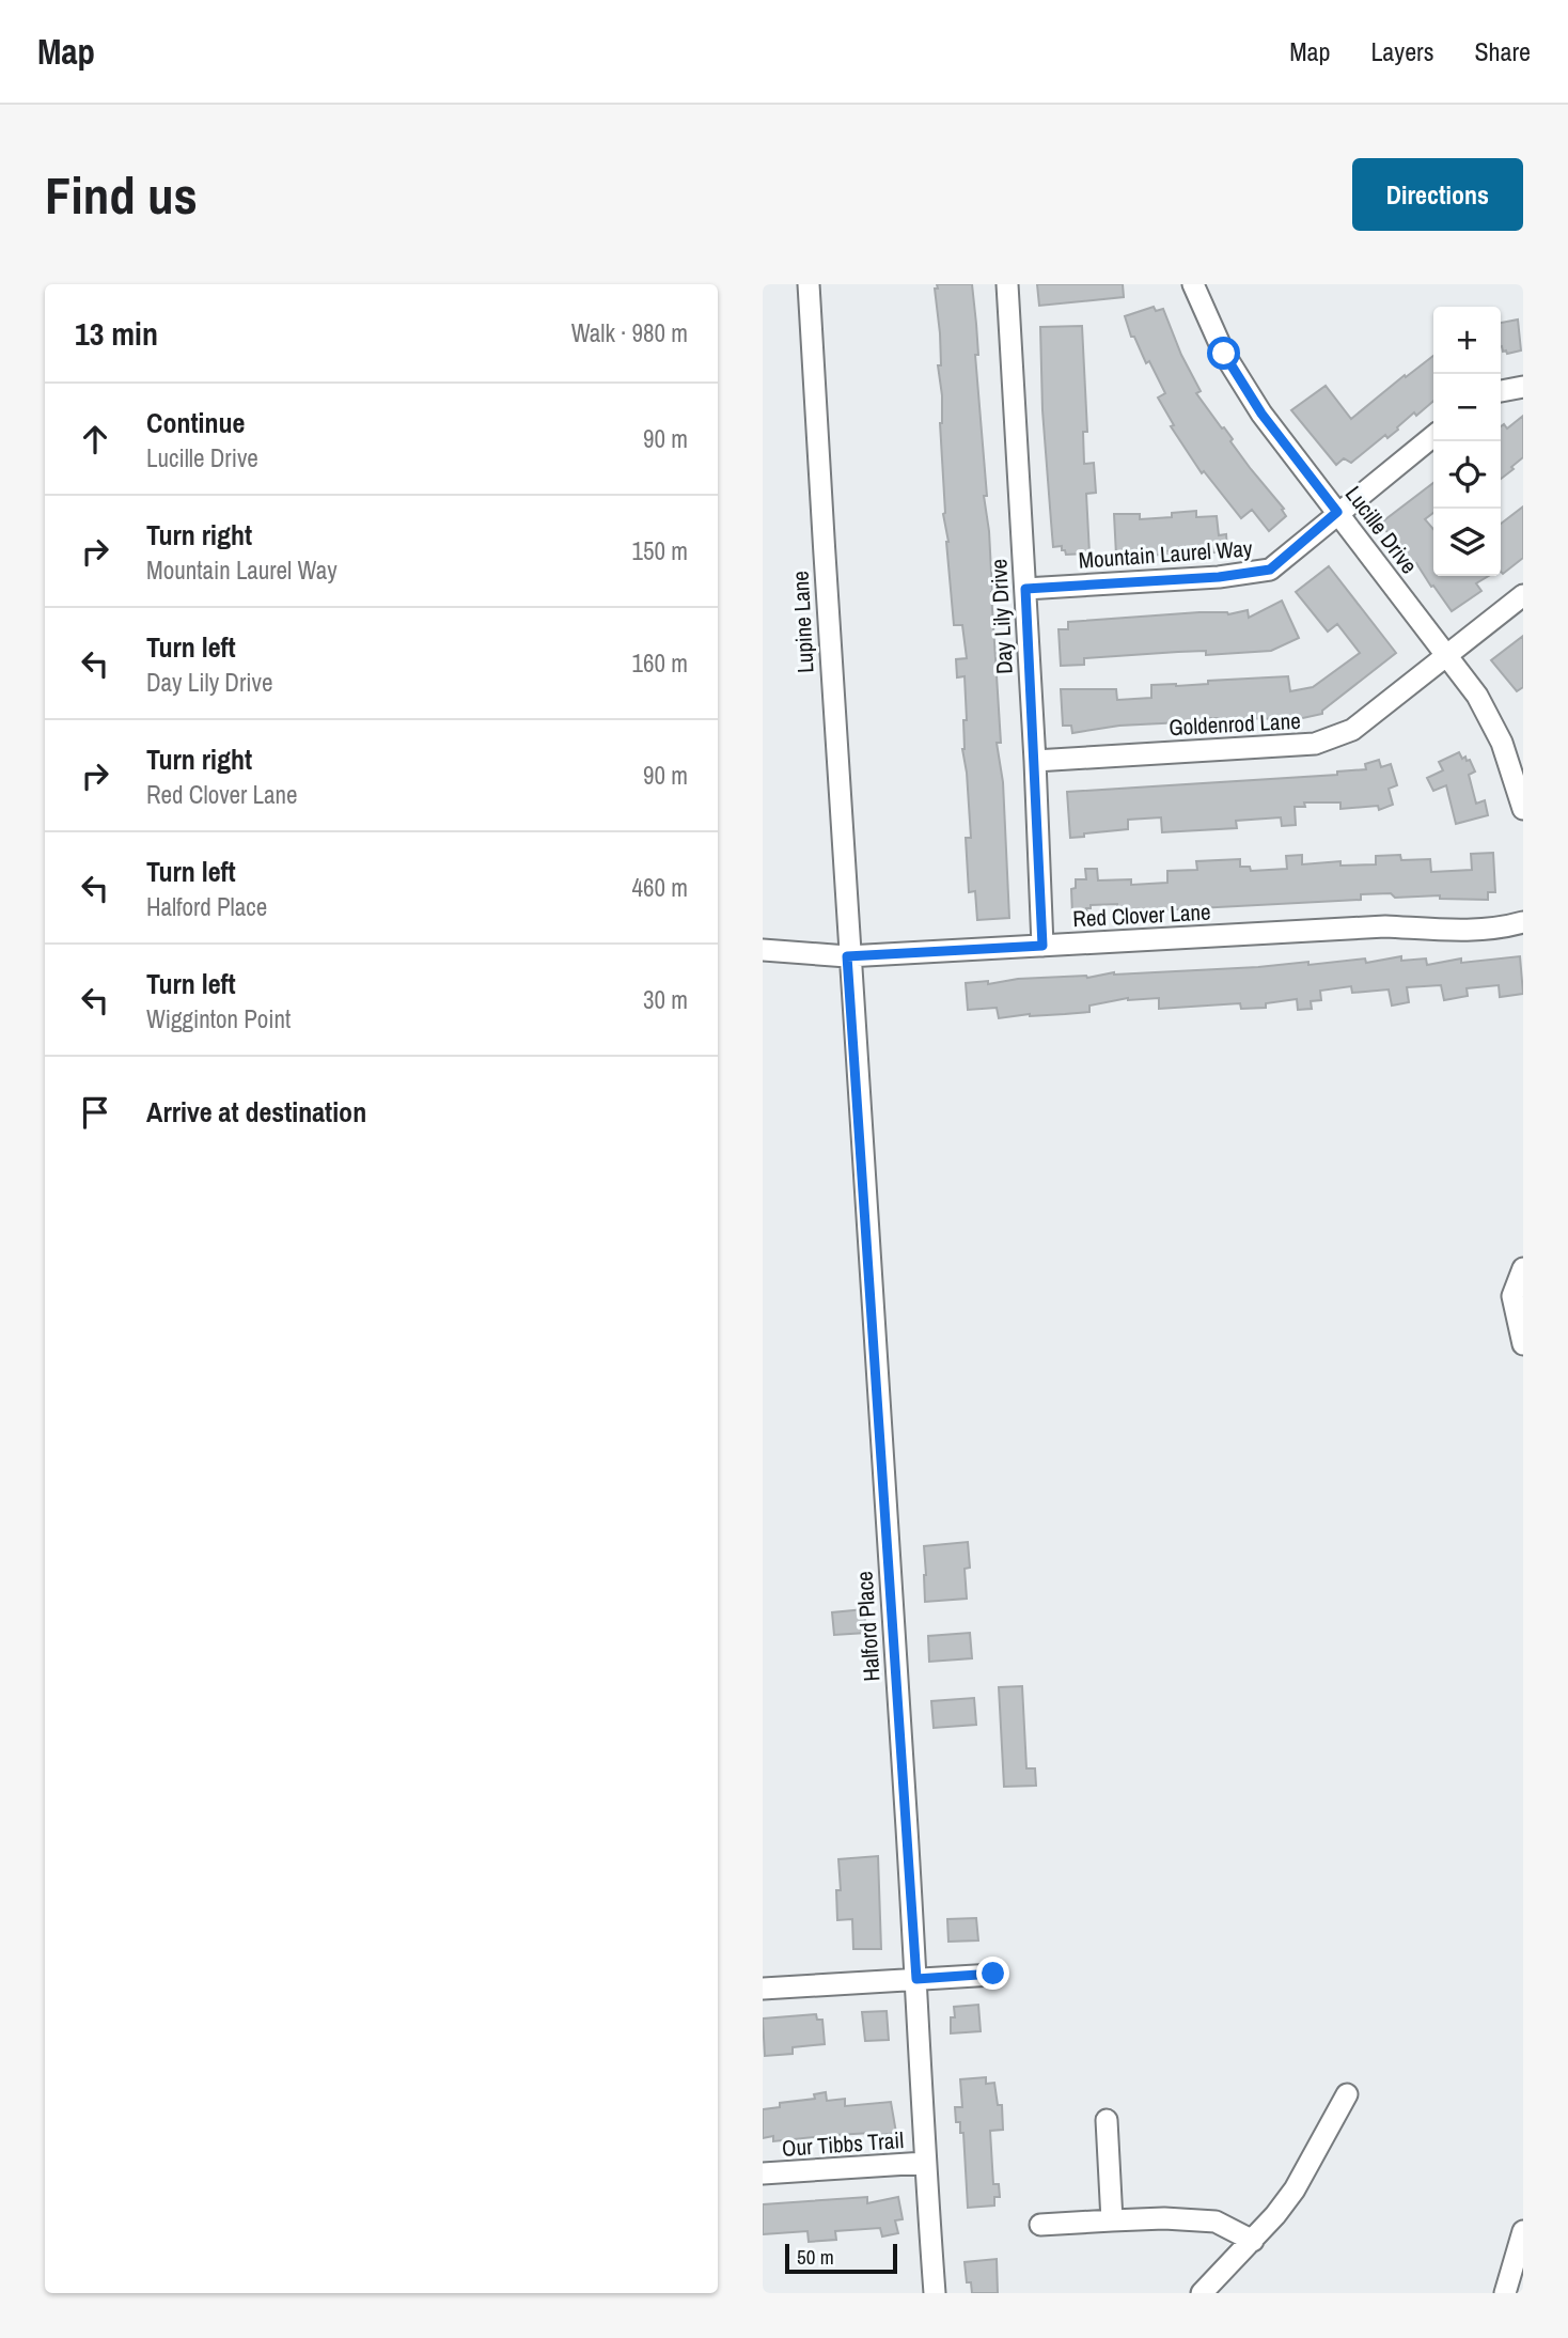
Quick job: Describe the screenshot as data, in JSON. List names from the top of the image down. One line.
{"streets":{"street":["Lucille Drive","Mountain Laurel Way","Day Lily Drive","Lupine Lane","Goldenrod Lane","Red Clover Lane","Halford Place","Our Tibbs Trail"]},"crossings":[["Lucille Drive","Mountain Laurel Way"],["Lucille Drive","Goldenrod Lane"],["Mountain Laurel Way","Day Lily Drive"],["Day Lily Drive","Goldenrod Lane"],["Day Lily Drive","Red Clover Lane"],["Lupine Lane","Red Clover Lane"],["Lupine Lane","Halford Place"],["Red Clover Lane","Halford Place"],["Halford Place","Our Tibbs Trail"]],"scale_bar":"50 m","page":{"header":"Map","nav":["Map","Layers","Share"],"buttons":"Directions","title":"Find us","heading":["13 min","Walk · 980 m"],"map_buttons":["+","−"],"list":[["Continue","Lucille Drive","90 m"],["Turn right","Mountain Laurel Way","150 m"],["Turn left","Day Lily Drive","160 m"],["Turn right","Red Clover Lane","90 m"],["Turn left","Halford Place","460 m"],["Turn left","Wigginton Point","30 m"],"Arrive at destination"],"scale":"50 m"}}
